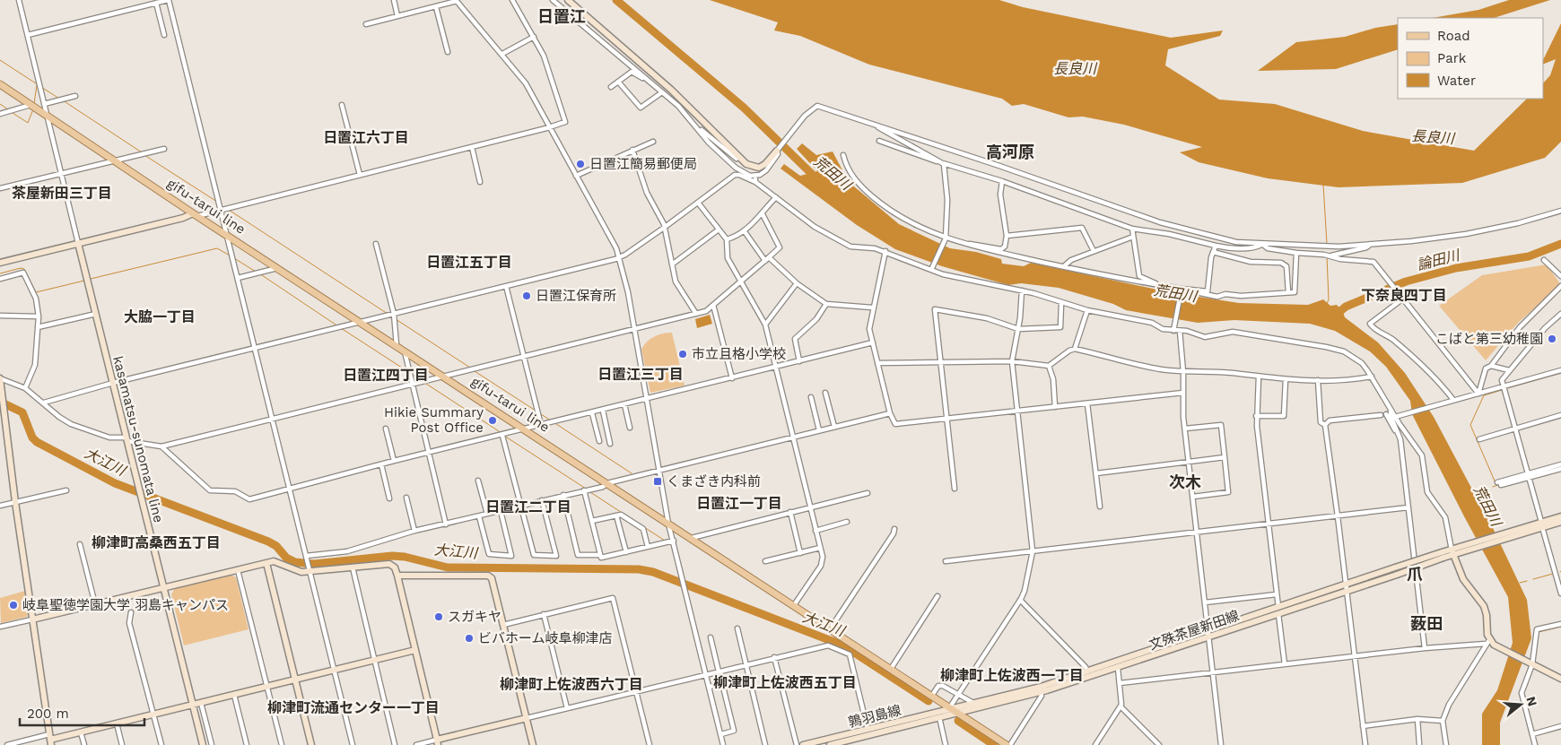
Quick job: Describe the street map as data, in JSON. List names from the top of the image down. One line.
{"streets":{"main road":["gifu-tarui line"],"street":["kasamatsu-sunomata line","文殊茶屋新田線","鶉羽島線"]},"crossings":[["gifu-tarui line","文殊茶屋新田線"],["gifu-tarui line","鶉羽島線"],["文殊茶屋新田線","鶉羽島線"]],"districts":["日置江","日置江六丁目","高河原","茶屋新田三丁目","日置江五丁目","下奈良四丁目","大脇一丁目","日置江三丁目","日置江四丁目","次木","日置江一丁目","日置江二丁目","柳津町高桑西五丁目","爪","薮田","柳津町上佐波西一丁目","柳津町上佐波西五丁目","柳津町上佐波西六丁目","柳津町流通センター一丁目"],"water":["長良川","荒田川","論田川","大江川"],"places":{"other":["日置江簡易郵便局","日置江保育所","こばと第三幼稚園","市立且格小学校","Hikie Summary Post Office","岐阜聖徳学園大学 羽島キャンパス","スガキヤ","ビバホーム岐阜柳津店"],"transit":["くまざき内科前"]},"legend":["Road","Park","Water"],"scale_bar":"200 m","north":"right"}
